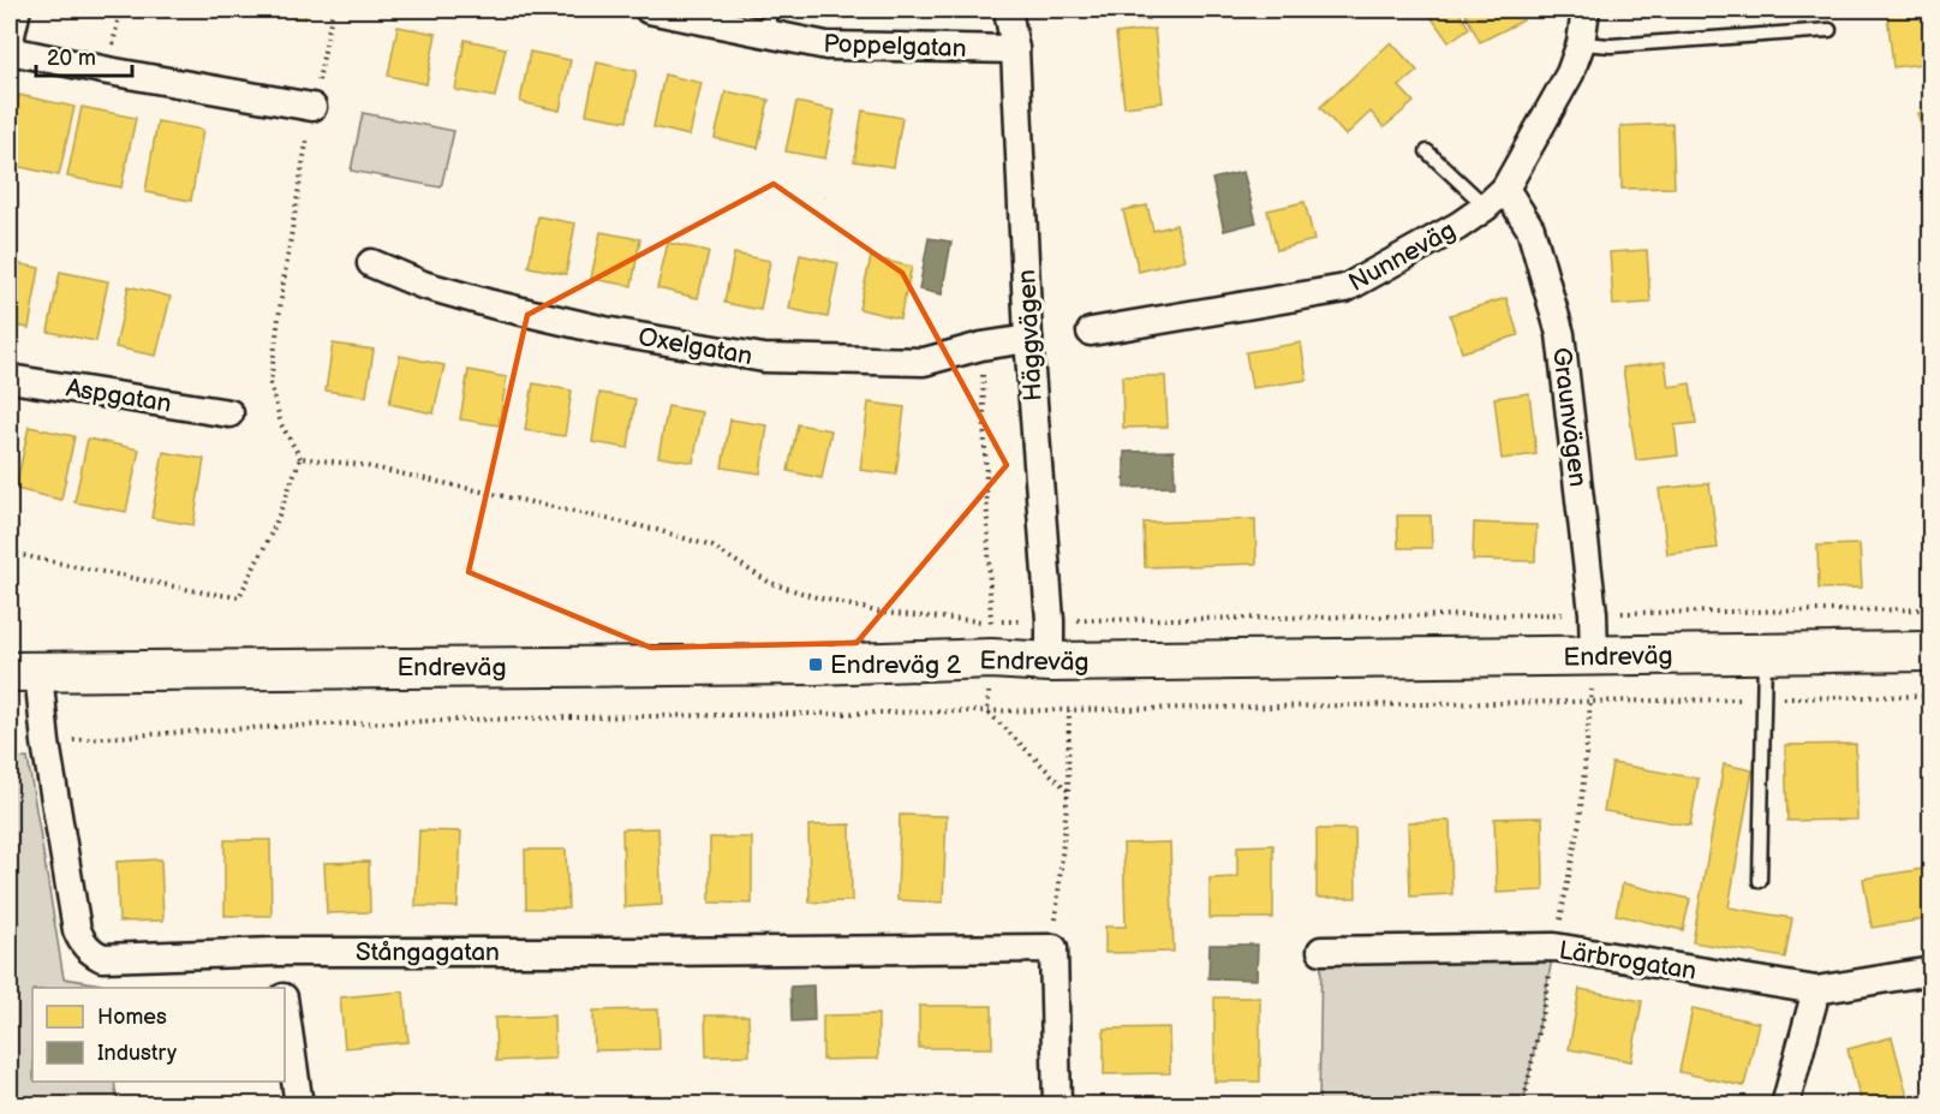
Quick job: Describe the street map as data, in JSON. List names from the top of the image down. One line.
{"streets":{"main road":["Endreväg"],"street":["Poppelgatan","Nunneväg","Häggvägen","Oxelgatan","Aspgatan","Graunvägen","Stångagatan","Lärbrogatan"]},"crossings":[["Poppelgatan","Häggvägen"],["Nunneväg","Graunvägen"],["Häggvägen","Oxelgatan"],["Häggvägen","Endreväg"],["Graunvägen","Endreväg"],["Endreväg","Stångagatan"]],"places":{"transit":["Endreväg 2"]},"legend":["Homes","Industry"],"scale_bar":"20 m"}
